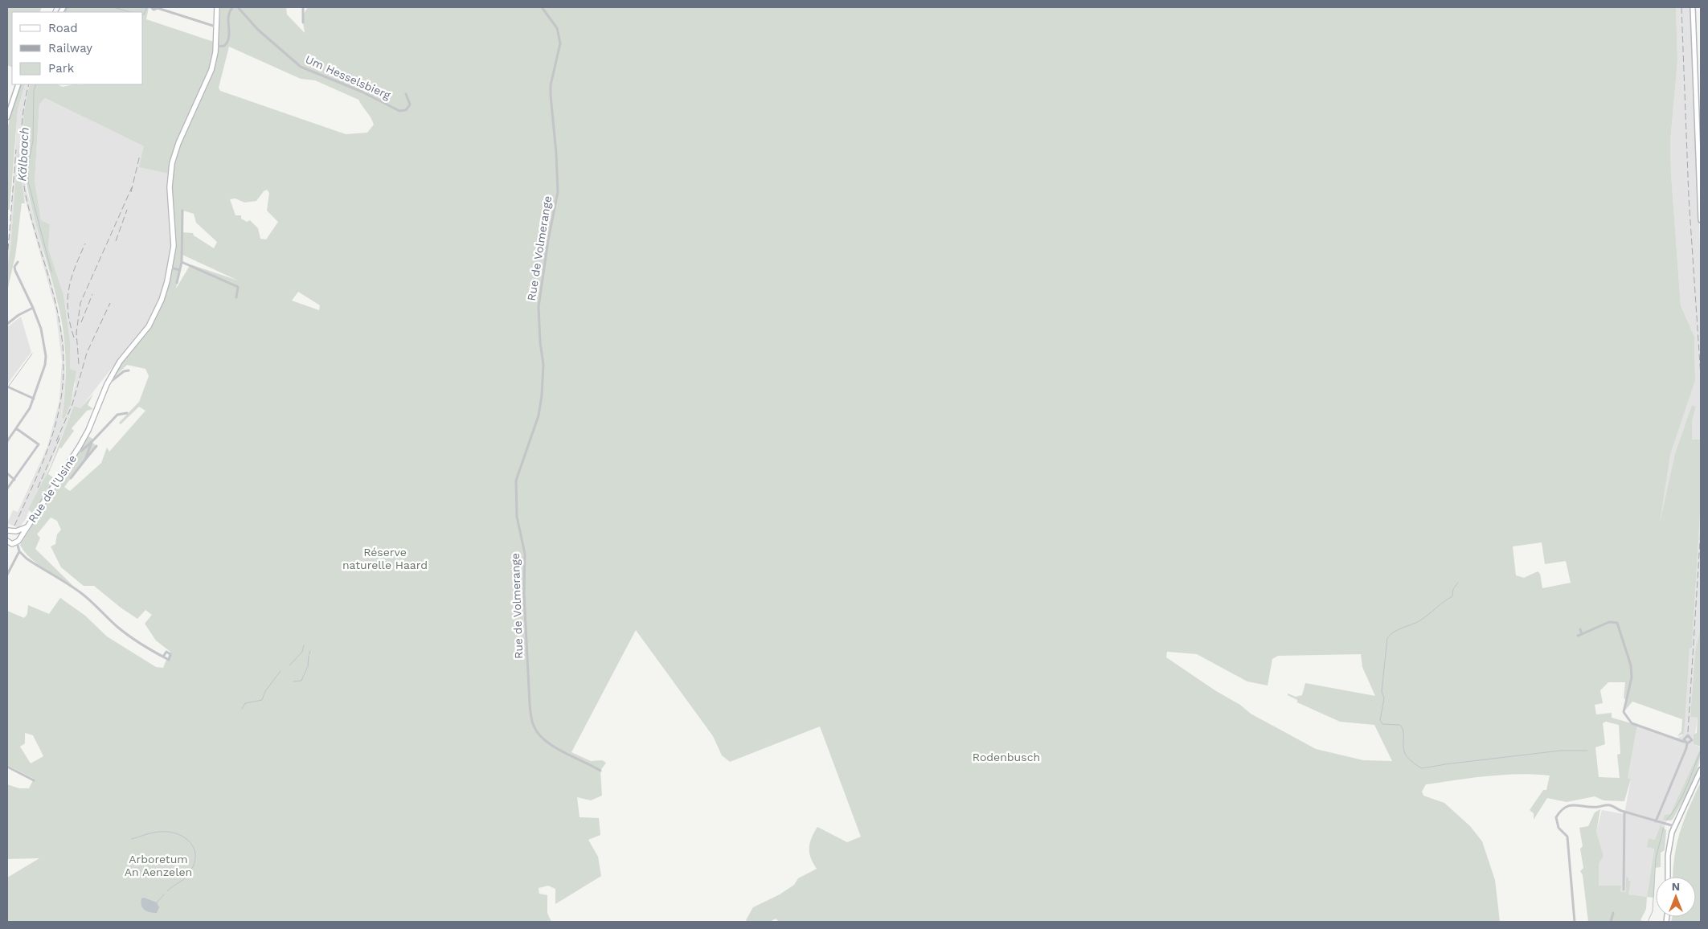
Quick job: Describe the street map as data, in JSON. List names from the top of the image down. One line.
{"streets":{"main road":["Rue de l'Usine"],"street":["Um Hesselsbierg","Rue de Volmerange"]},"water":["Kälbaach"],"parks":["Réserve naturelle Haard","Rodenbusch","Arboretum An Aenzelen"],"legend":["Road","Railway","Park"],"north":"top"}
